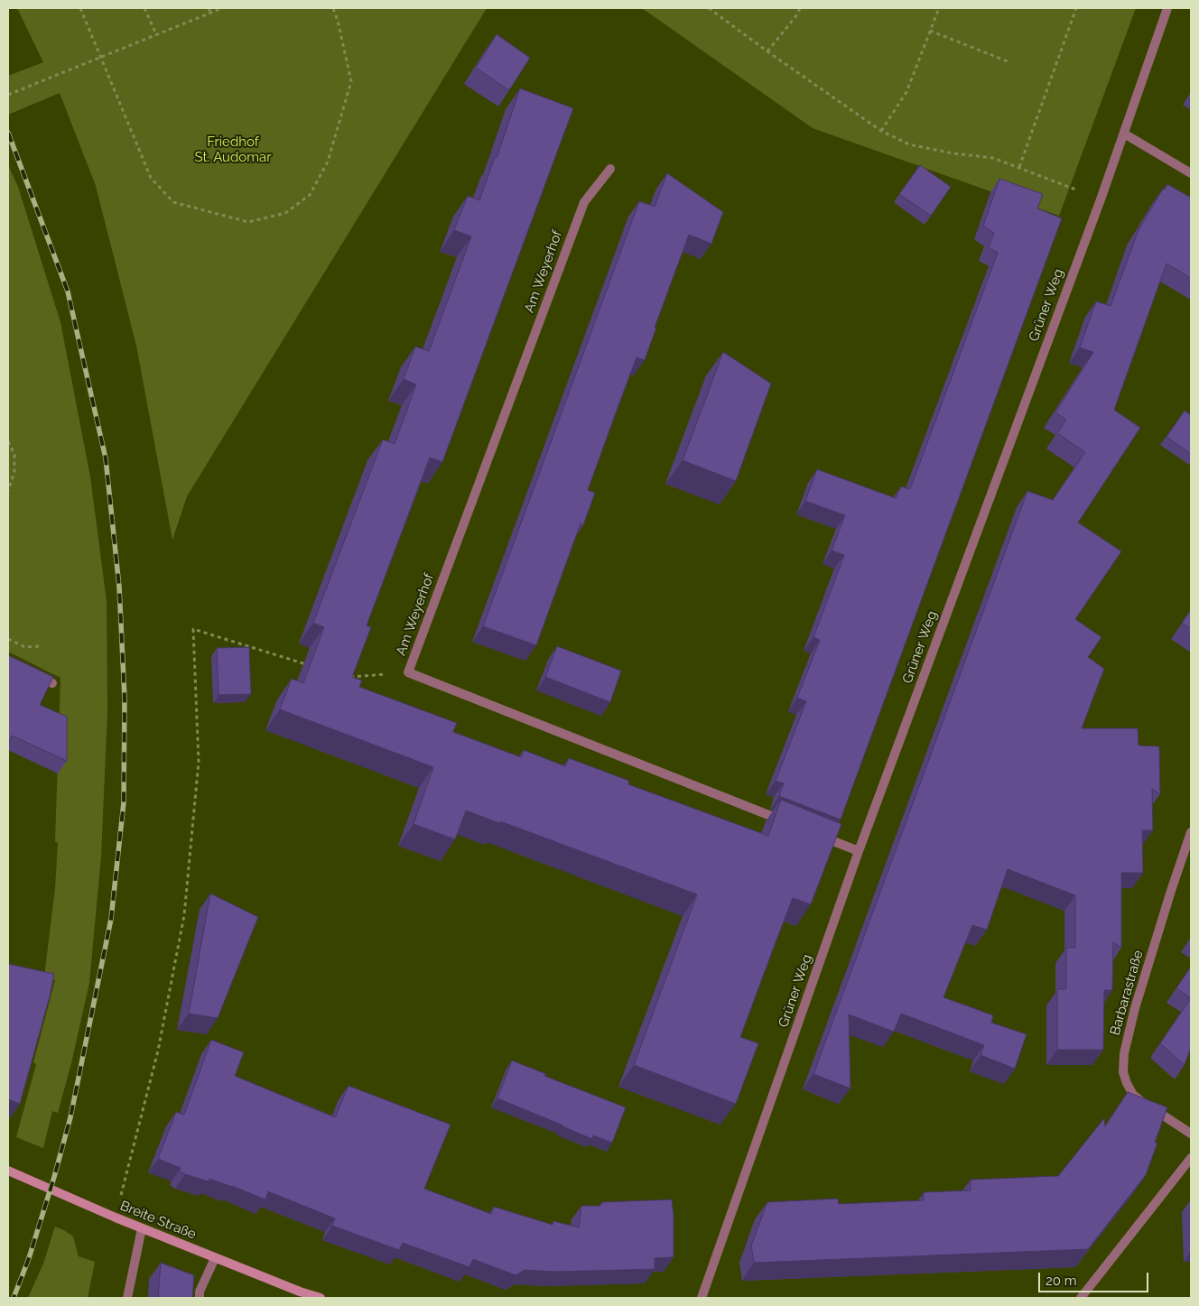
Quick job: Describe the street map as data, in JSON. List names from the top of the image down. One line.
{"streets":{"street":["Am Weyerhof","Grüner Weg","Barbarastraße","Breite Straße"]},"parks":["Friedhof St. Audomar"],"scale_bar":"20 m"}
